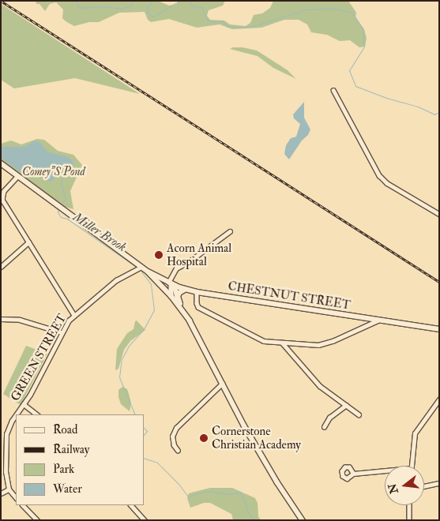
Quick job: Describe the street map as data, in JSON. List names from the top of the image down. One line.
{"streets":{"main road":["CHESTNUT STREET"],"street":["GREEN STREET"]},"crossings":[["CHESTNUT STREET","GREEN STREET"]],"water":["Miller Brook"],"parks":["Comey\"S Pond"],"places":["Acorn Animal Hospital","Cornerstone Christian Academy"],"legend":["Road","Railway","Park","Water"],"north":"left"}
